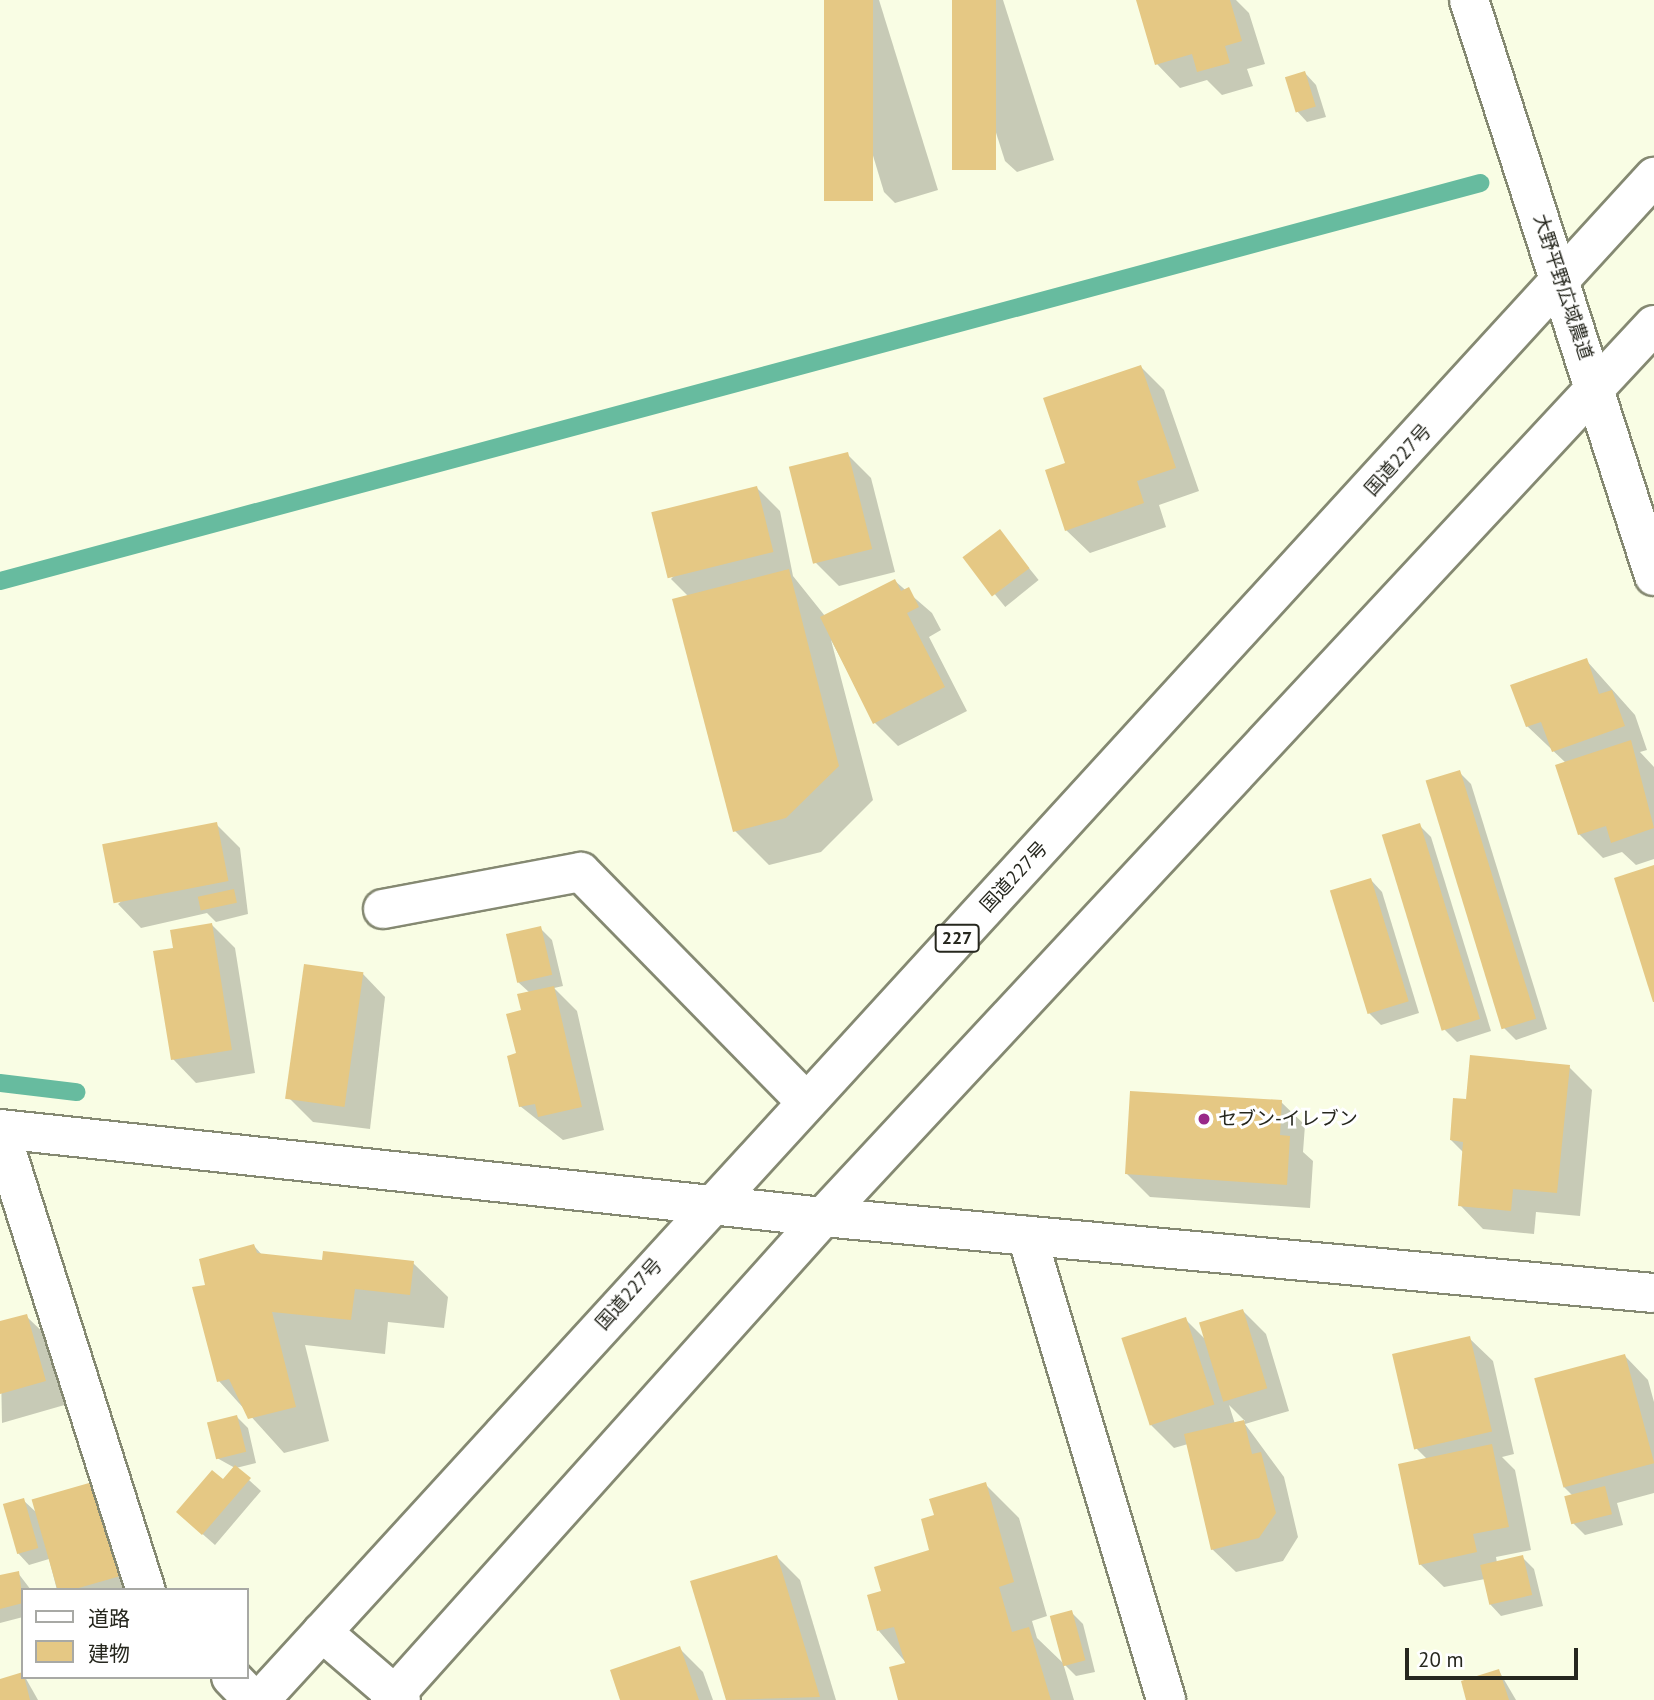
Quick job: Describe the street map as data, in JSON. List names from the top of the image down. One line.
{"streets":{"main road":["大野平野広域農道","国道227号","227"]},"crossings":[["大野平野広域農道","国道227号"]],"places":["セブン-イレブン"],"legend":["道路","建物"],"scale_bar":"20 m"}
